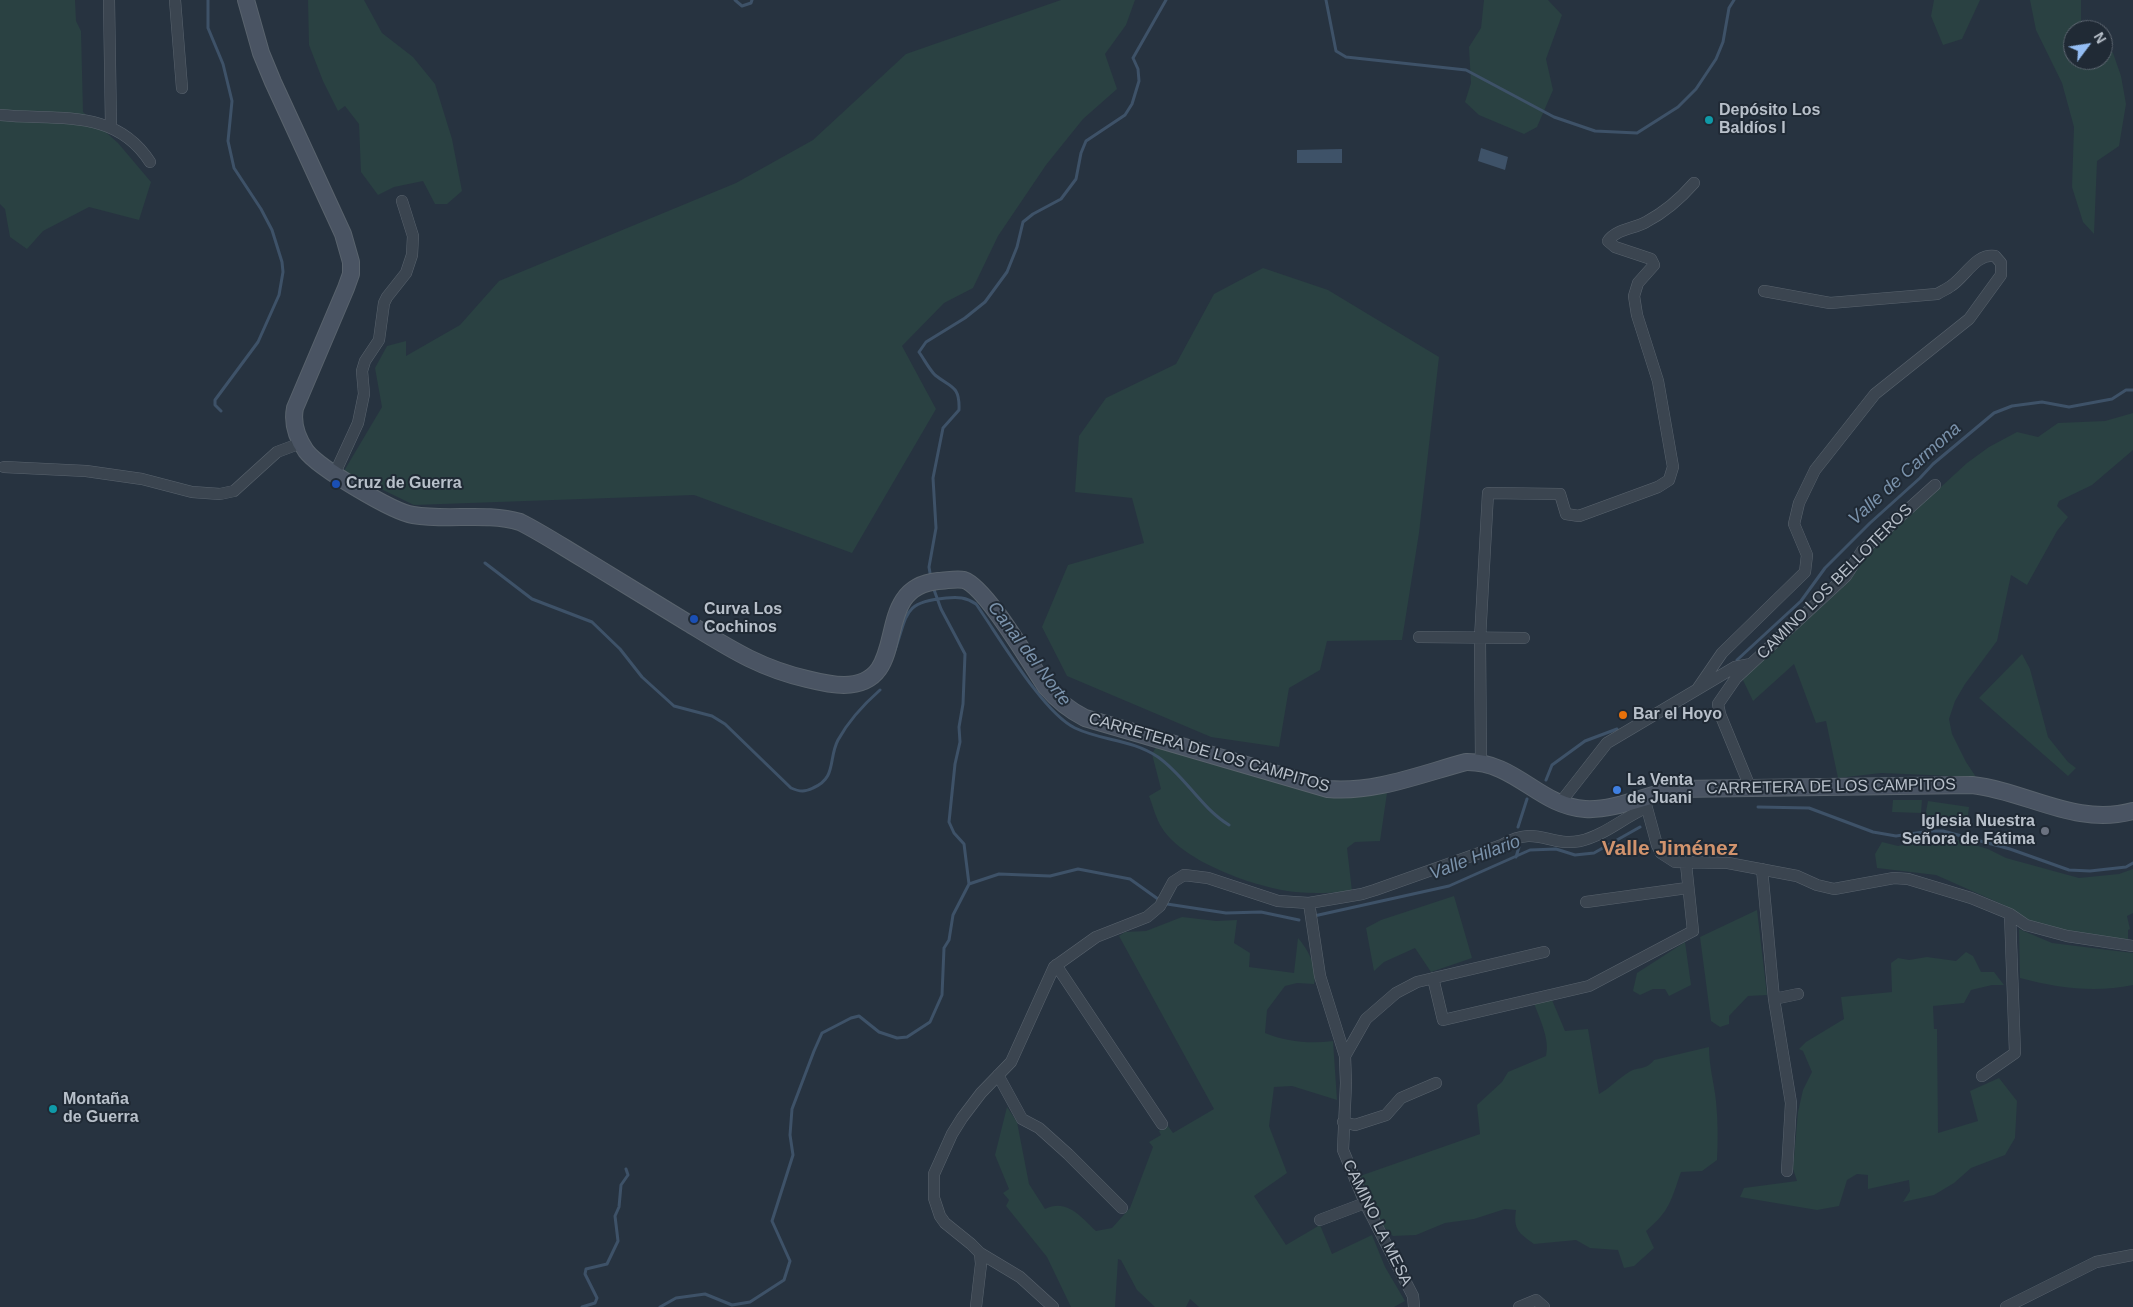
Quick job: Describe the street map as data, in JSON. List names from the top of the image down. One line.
{"streets":{"main road":["CARRETERA DE LOS CAMPITOS"],"street":["CAMINO LOS BELLOTEROS","CAMINO LA MESA"]},"crossings":[["CAMINO LOS BELLOTEROS","CARRETERA DE LOS CAMPITOS"]],"districts":["Valle Jiménez"],"water":["Valle de Carmona","Canal del Norte","Valle Hilario"],"places":["Depósito Los Baldíos I","Cruz de Guerra","Curva Los Cochinos","Bar el Hoyo","La Venta de Juani","Iglesia Nuestra Señora de Fátima","Montaña de Guerra"],"north":"top right"}
